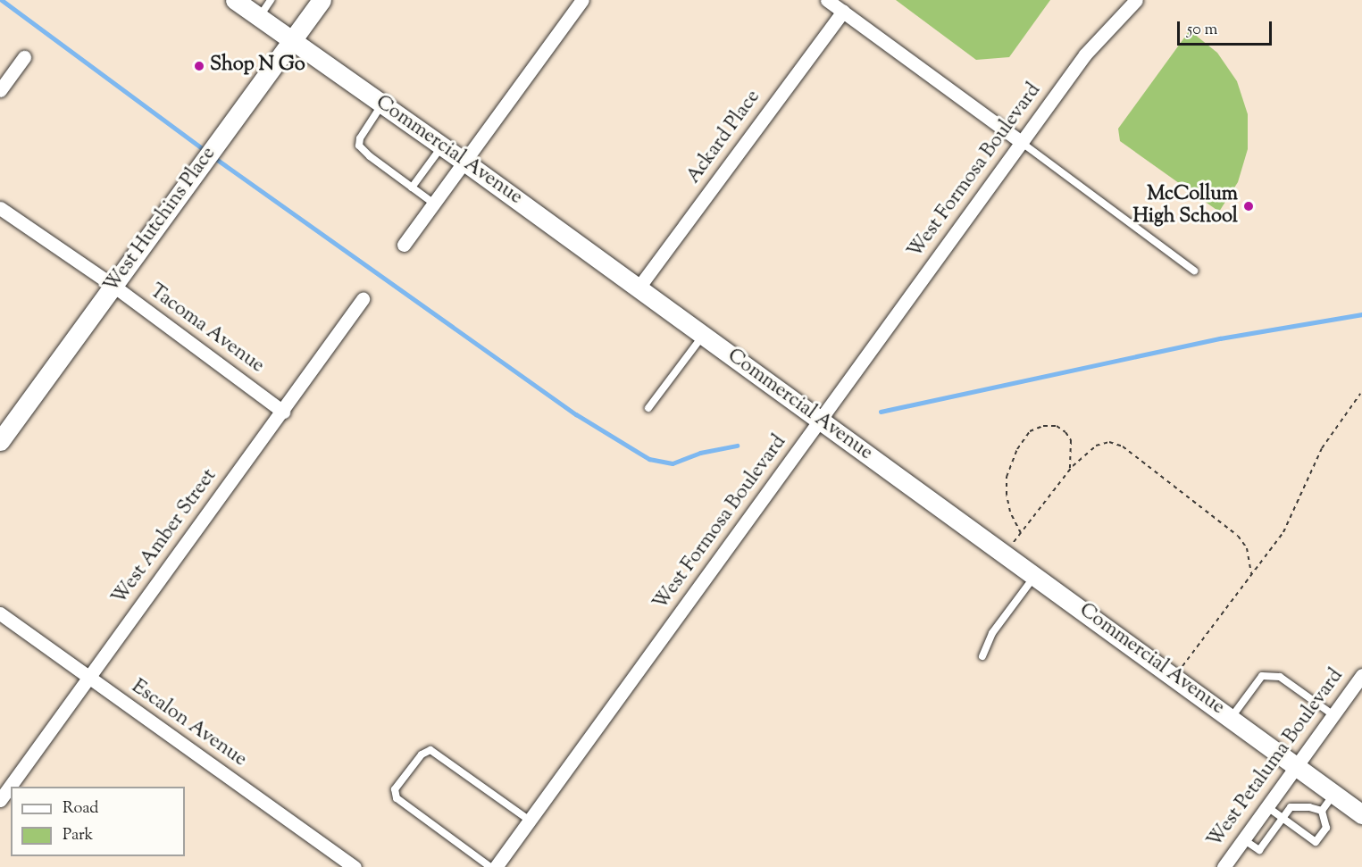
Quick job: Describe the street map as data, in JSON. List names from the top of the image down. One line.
{"streets":{"street":["Ackard Place","Commercial Avenue","West Formosa Boulevard","West Hutchins Place","Tacoma Avenue","West Amber Street","Escalon Avenue","West Petaluma Boulevard"]},"crossings":[["Ackard Place","Commercial Avenue"],["Commercial Avenue","West Formosa Boulevard"],["Commercial Avenue","West Hutchins Place"],["Commercial Avenue","West Petaluma Boulevard"],["West Hutchins Place","Tacoma Avenue"],["Tacoma Avenue","West Amber Street"],["West Amber Street","Escalon Avenue"]],"places":["Shop N Go","McCollum High School"],"legend":["Road","Park"],"scale_bar":"50 m"}
